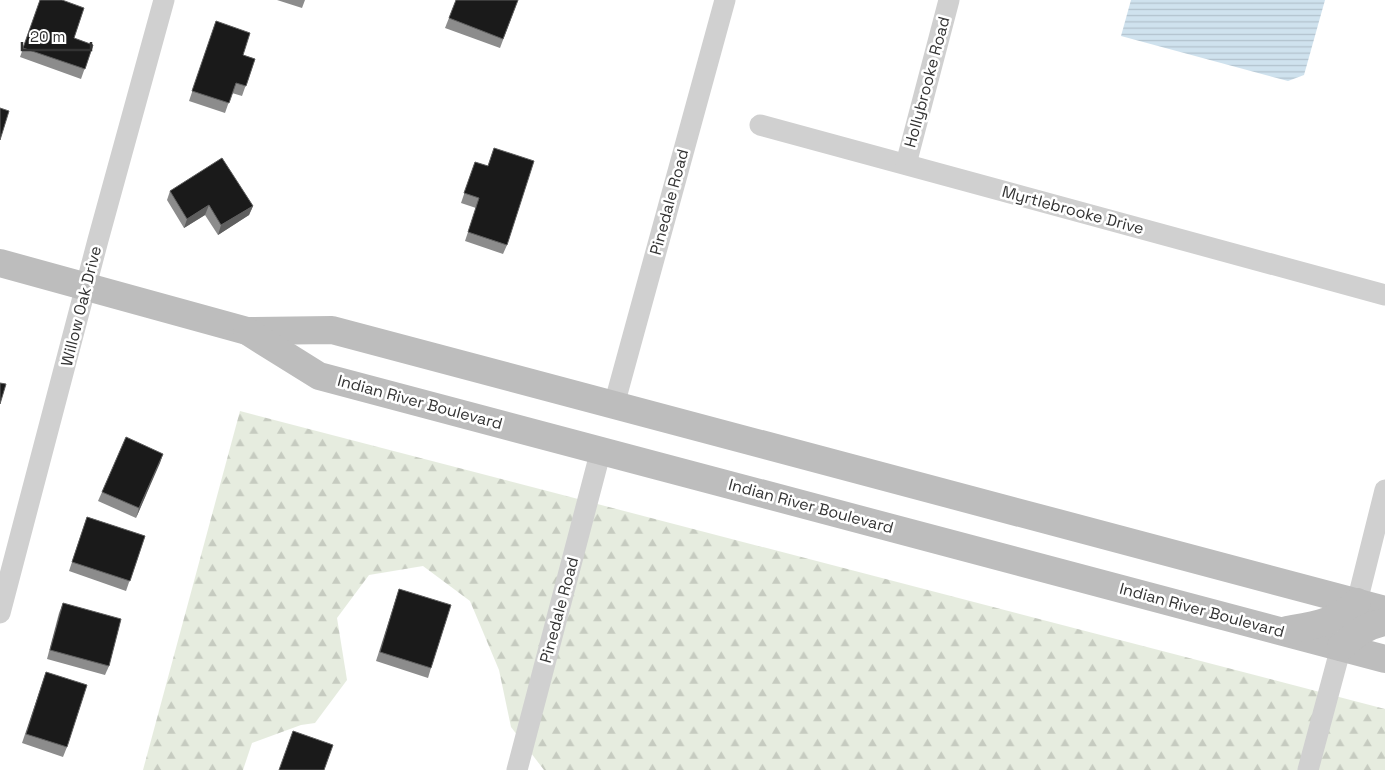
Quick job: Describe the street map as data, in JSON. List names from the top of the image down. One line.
{"streets":{"main road":["Indian River Boulevard"],"street":["Hollybrooke Road","Pinedale Road","Myrtlebrooke Drive","Willow Oak Drive"]},"crossings":[["Hollybrooke Road","Myrtlebrooke Drive"],["Pinedale Road","Indian River Boulevard"],["Willow Oak Drive","Indian River Boulevard"]],"scale_bar":"20 m"}
